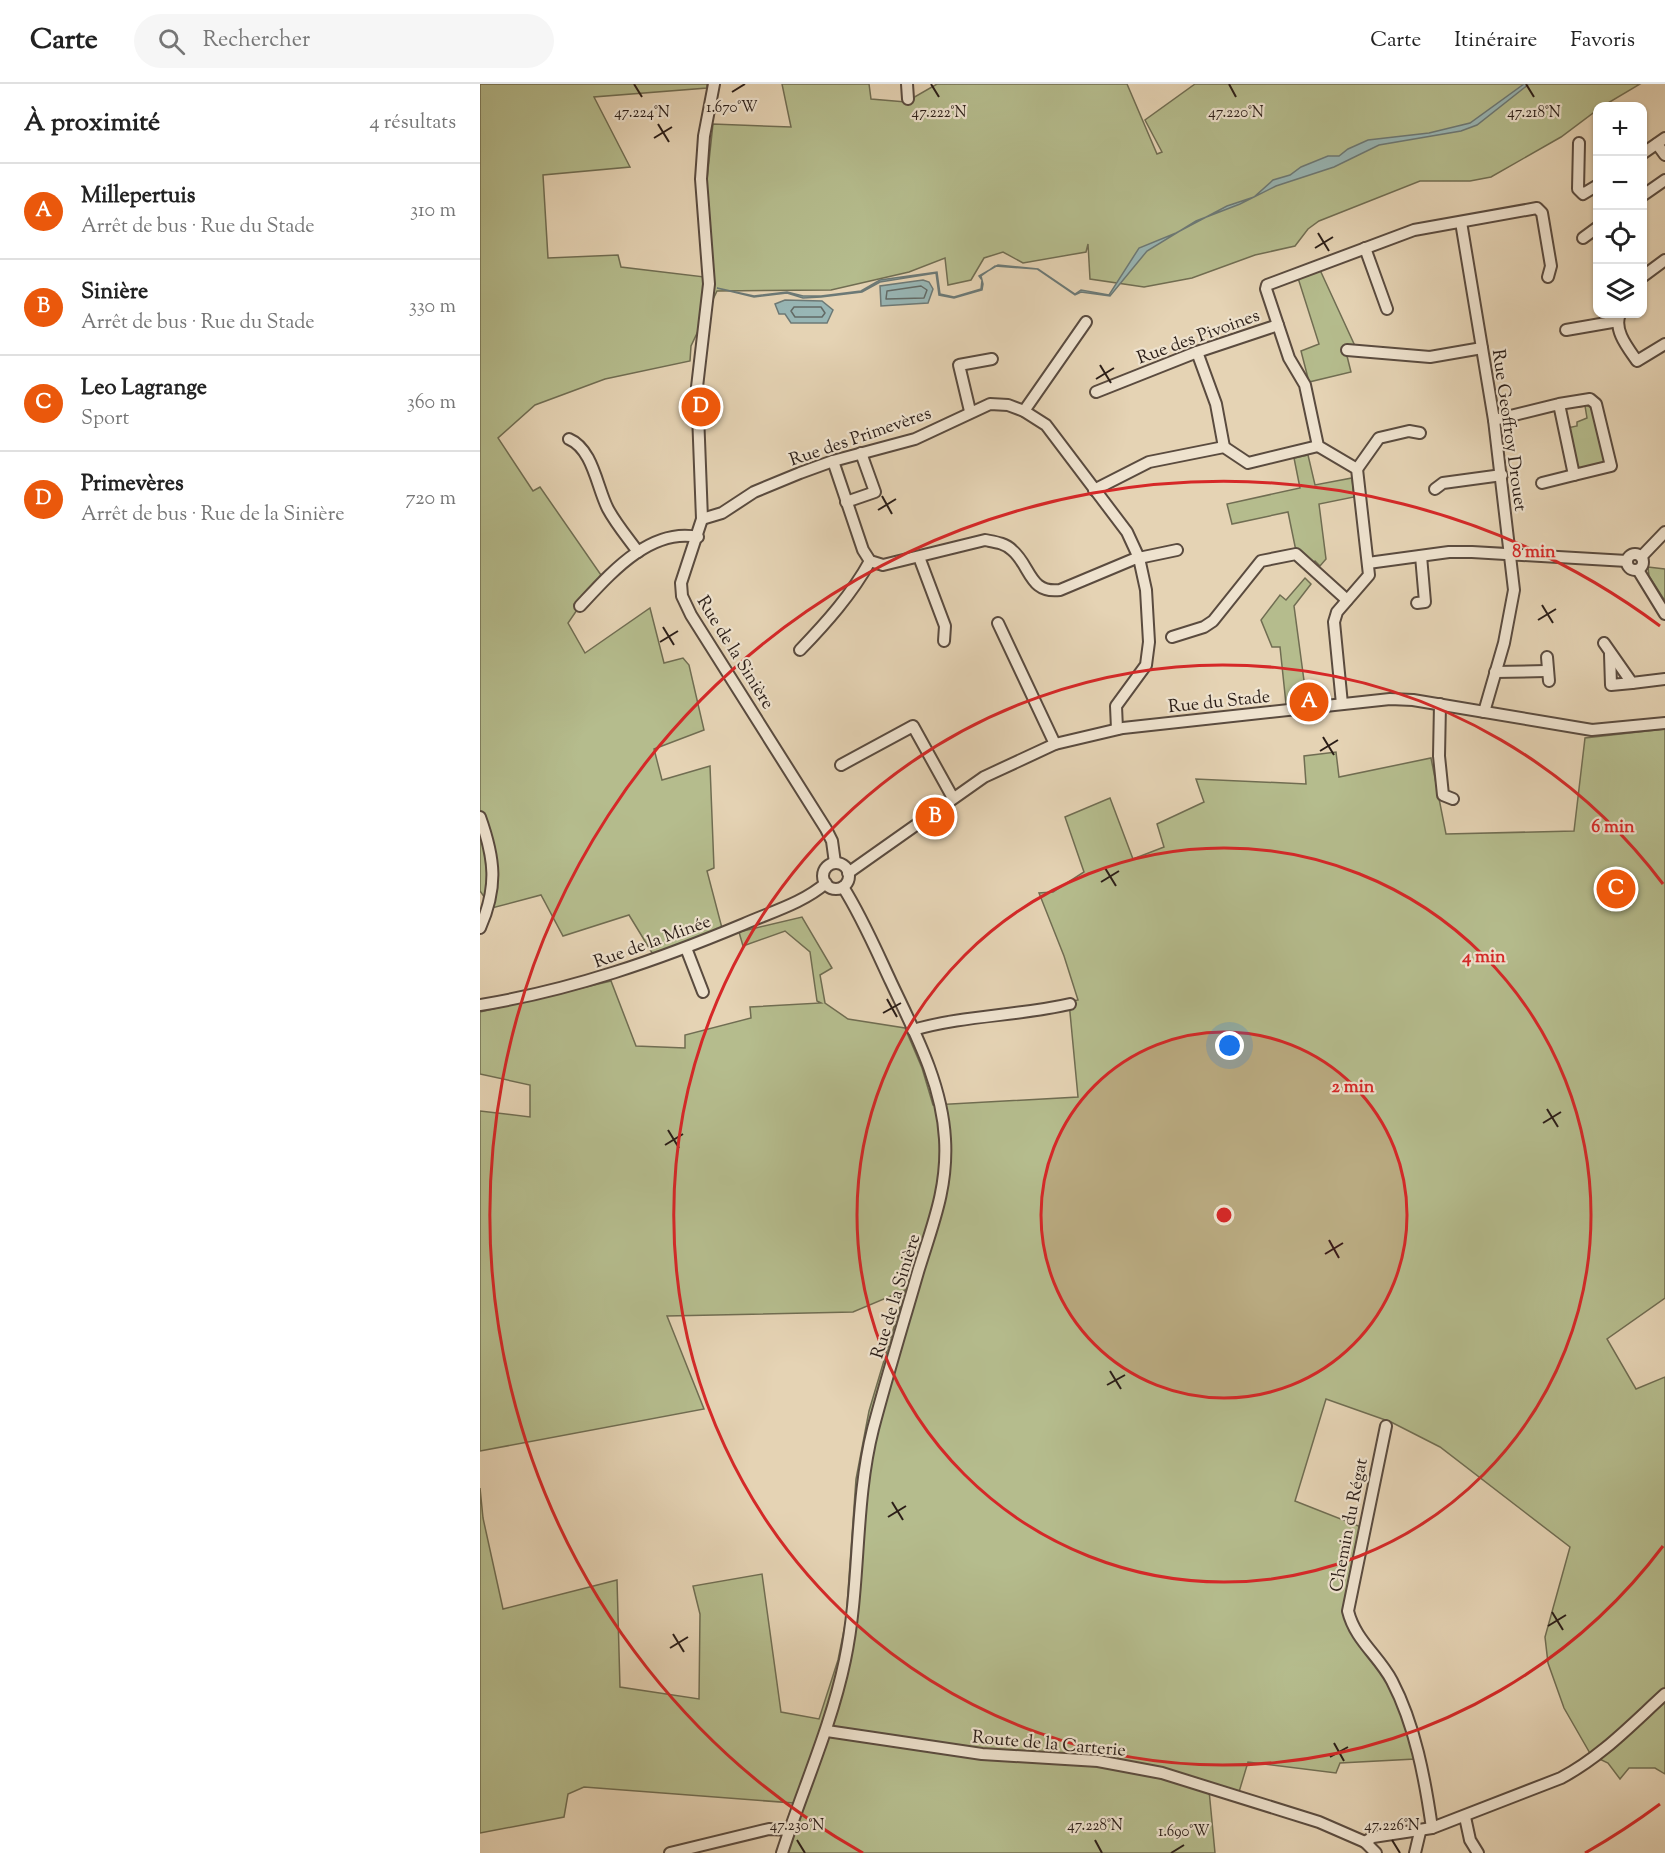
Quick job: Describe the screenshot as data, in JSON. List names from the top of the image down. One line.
{"streets":{"street":["Rue des Pivoines","Rue Geoffroy Drouet","Rue des Primevères","Rue de la Sinière","Rue du Stade","Rue de la Minée","Chemin du Régat","Route de la Carterie"]},"crossings":[["Rue Geoffroy Drouet","Rue du Stade"],["Rue des Primevères","Rue de la Sinière"],["Rue des Primevères","Rue du Stade"],["Rue de la Sinière","Rue du Stade"],["Rue de la Sinière","Rue de la Minée"],["Rue de la Sinière","Route de la Carterie"],["Rue du Stade","Rue de la Minée"]],"page":{"header":"Carte","search":"Rechercher","nav":["Carte","Itinéraire","Favoris"],"heading":["À proximité","4 résultats"],"map_buttons":["+","−"],"list":[{"mark":"A","name":"Millepertuis","note":"Arrêt de bus · Rue du Stade","value":"310 m"},{"mark":"B","name":"Sinière","note":"Arrêt de bus · Rue du Stade","value":"330 m"},{"mark":"C","name":"Leo Lagrange","note":"Sport","value":"360 m"},{"mark":"D","name":"Primevères","note":"Arrêt de bus · Rue de la Sinière","value":"720 m"}],"pins":["D","A","B","C"]},"coordinates":["1.670°W","47.224°N","47.222°N","47.220°N","47.218°N","47.230°N","47.228°N","47.226°N","1.690°W"],"rings":["8 min","6 min","4 min","2 min"]}
